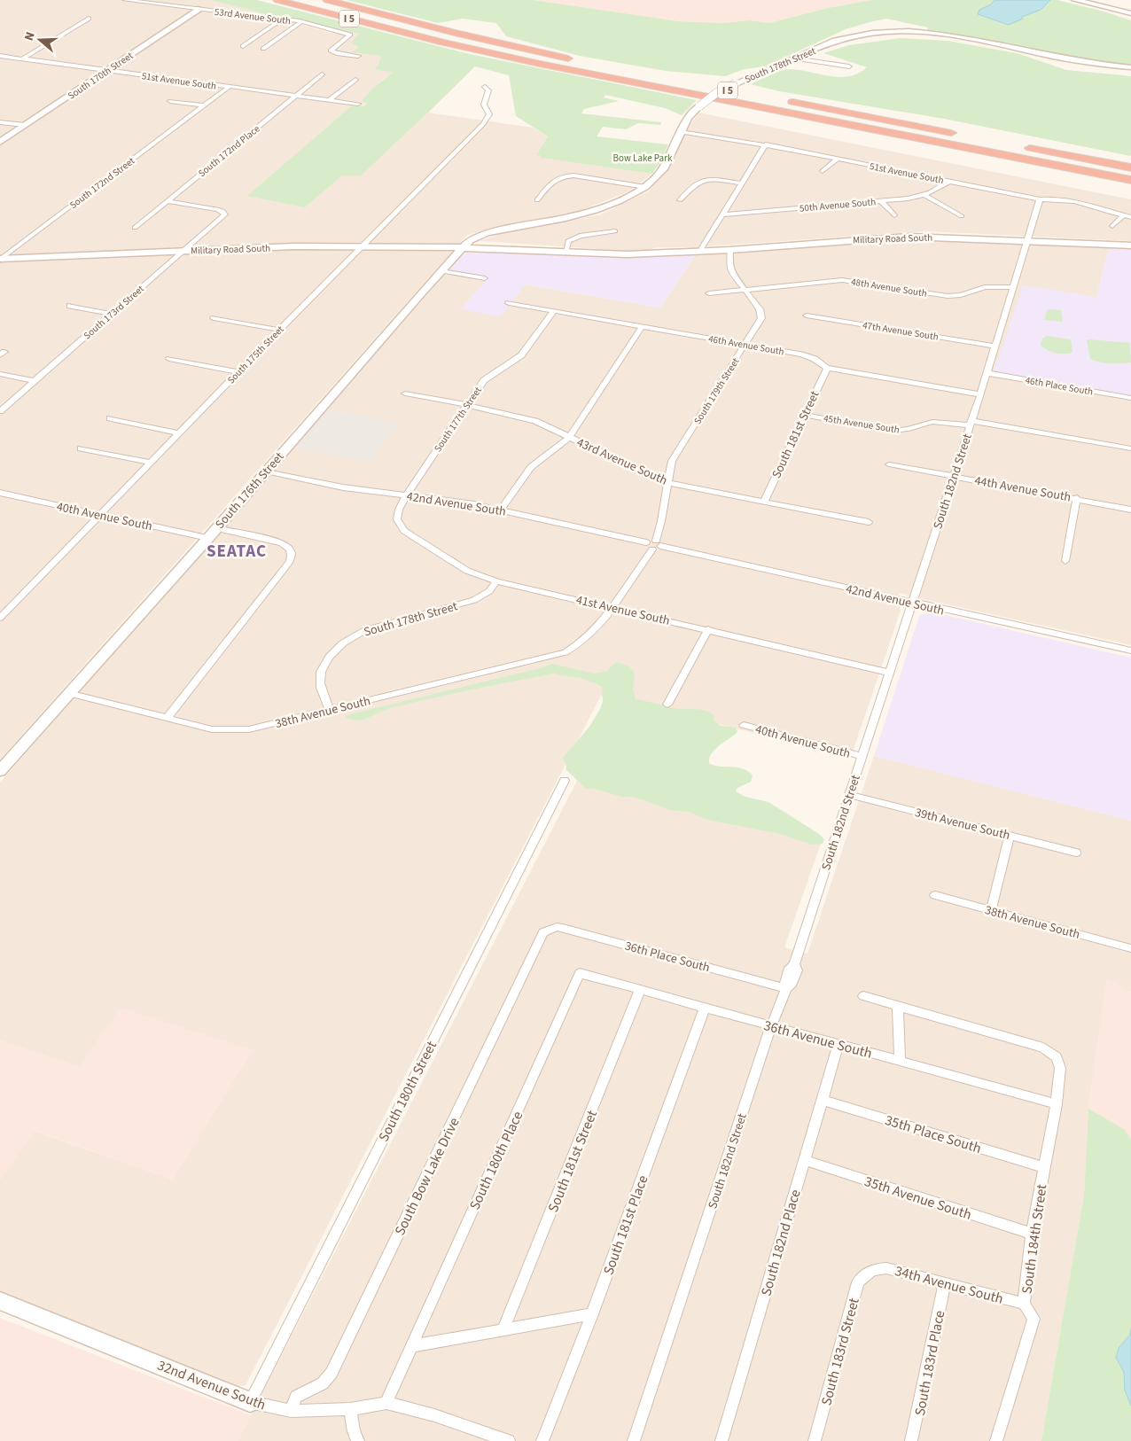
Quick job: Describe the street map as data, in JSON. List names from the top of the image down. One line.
{"streets":{"highway":["I 5"],"street":["53rd Avenue South","South 178th Street","South 170th Street","51st Avenue South","South 172nd Place","South 172nd Street","50th Avenue South","Military Road South","48th Avenue South","South 173rd Street","47th Avenue South","46th Avenue South","South 175th Street","46th Place South","South 179th Street","South 177th Street","45th Avenue South","South 181st Street","43rd Avenue South","South 182nd Street","44th Avenue South","South 176th Street","42nd Avenue South","40th Avenue South","41st Avenue South","38th Avenue South","39th Avenue South","36th Place South","36th Avenue South","South 180th Street","35th Place South","South 180th Place","South Bow Lake Drive","35th Avenue South","South 181st Place","South 184th Street","South 182nd Place","34th Avenue South","South 183rd Street","South 183rd Place","32nd Avenue South"]},"crossings":[["53rd Avenue South","South 170th Street"],["I 5","South 178th Street"],["South 178th Street","51st Avenue South"],["South 178th Street","Military Road South"],["South 178th Street","South 176th Street"],["South 178th Street","41st Avenue South"],["South 178th Street","38th Avenue South"],["South 170th Street","51st Avenue South"],["51st Avenue South","South 172nd Place"],["51st Avenue South","South 172nd Street"],["51st Avenue South","50th Avenue South"],["51st Avenue South","South 182nd Street"],["South 172nd Place","South 173rd Street"],["South 172nd Street","Military Road South"],["Military Road South","South 173rd Street"],["Military Road South","South 175th Street"],["Military Road South","South 179th Street"],["Military Road South","South 182nd Street"],["Military Road South","South 176th Street"],["48th Avenue South","South 179th Street"],["48th Avenue South","South 182nd Street"],["47th Avenue South","South 182nd Street"],["46th Avenue South","South 179th Street"],["46th Avenue South","South 177th Street"],["46th Avenue South","South 181st Street"],["46th Avenue South","South 182nd Street"],["South 175th Street","40th Avenue South"],["46th Place South","South 182nd Street"],["South 179th Street","43rd Avenue South"],["South 179th Street","42nd Avenue South"],["South 179th Street","41st Avenue South"],["South 179th Street","38th Avenue South"],["South 177th Street","43rd Avenue South"],["South 177th Street","42nd Avenue South"],["South 177th Street","41st Avenue South"],["45th Avenue South","South 181st Street"],["45th Avenue South","South 182nd Street"],["South 181st Street","43rd Avenue South"],["South 181st Street","36th Avenue South"],["South 182nd Street","44th Avenue South"],["South 182nd Street","42nd Avenue South"],["South 182nd Street","40th Avenue South"],["South 182nd Street","41st Avenue South"],["South 182nd Street","39th Avenue South"],["South 182nd Street","36th Place South"],["South 182nd Street","36th Avenue South"],["South 176th Street","42nd Avenue South"],["South 176th Street","40th Avenue South"],["South 176th Street","38th Avenue South"],["42nd Avenue South","41st Avenue South"],["36th Place South","South Bow Lake Drive"],["36th Avenue South","South 180th Place"],["36th Avenue South","South 181st Place"],["36th Avenue South","South 184th Street"],["36th Avenue South","South 182nd Place"],["South 180th Street","32nd Avenue South"],["35th Place South","South 184th Street"],["35th Place South","South 182nd Place"],["South 180th Place","32nd Avenue South"],["South Bow Lake Drive","32nd Avenue South"],["35th Avenue South","South 184th Street"],["35th Avenue South","South 182nd Place"],["South 184th Street","34th Avenue South"],["34th Avenue South","South 183rd Street"],["34th Avenue South","South 183rd Place"]],"districts":["SEATAC"],"parks":["Bow Lake Park"],"north":"left"}
